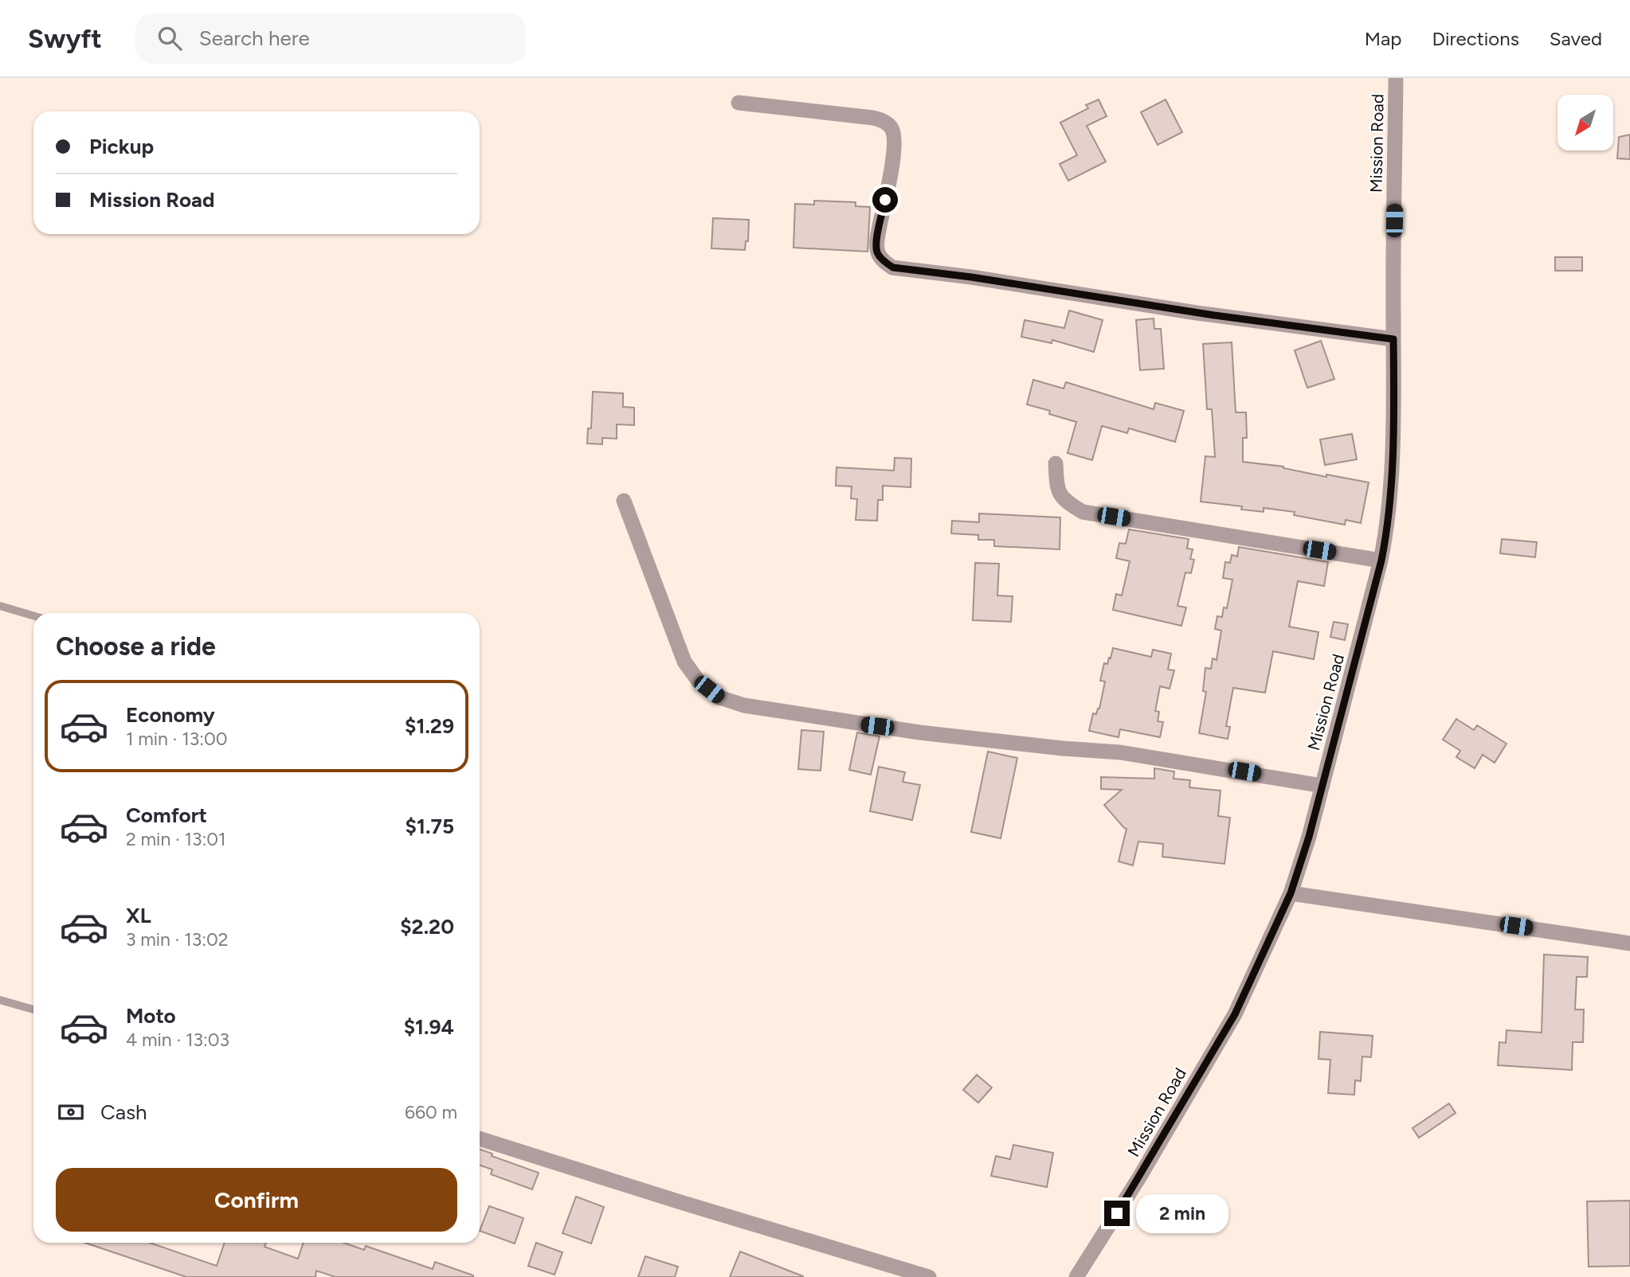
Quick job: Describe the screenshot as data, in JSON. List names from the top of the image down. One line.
{"streets":{"street":["Mission Road"]},"north":"bottom left","page":{"header":"Swyft","search":"Search here","nav":["Map","Directions","Saved"],"banner":["Pickup","Mission Road"],"heading":"Choose a ride","list":[{"name":"Economy","note":"1 min · 13:00","value":"$1.29"},{"name":"Comfort","note":"2 min · 13:01","value":"$1.75"},{"name":"XL","note":"3 min · 13:02","value":"$2.20"},{"name":"Moto","note":"4 min · 13:03","value":"$1.94"}],"pay":["Cash","660 m"],"buttons":"Confirm","bubble":"2 min"}}
